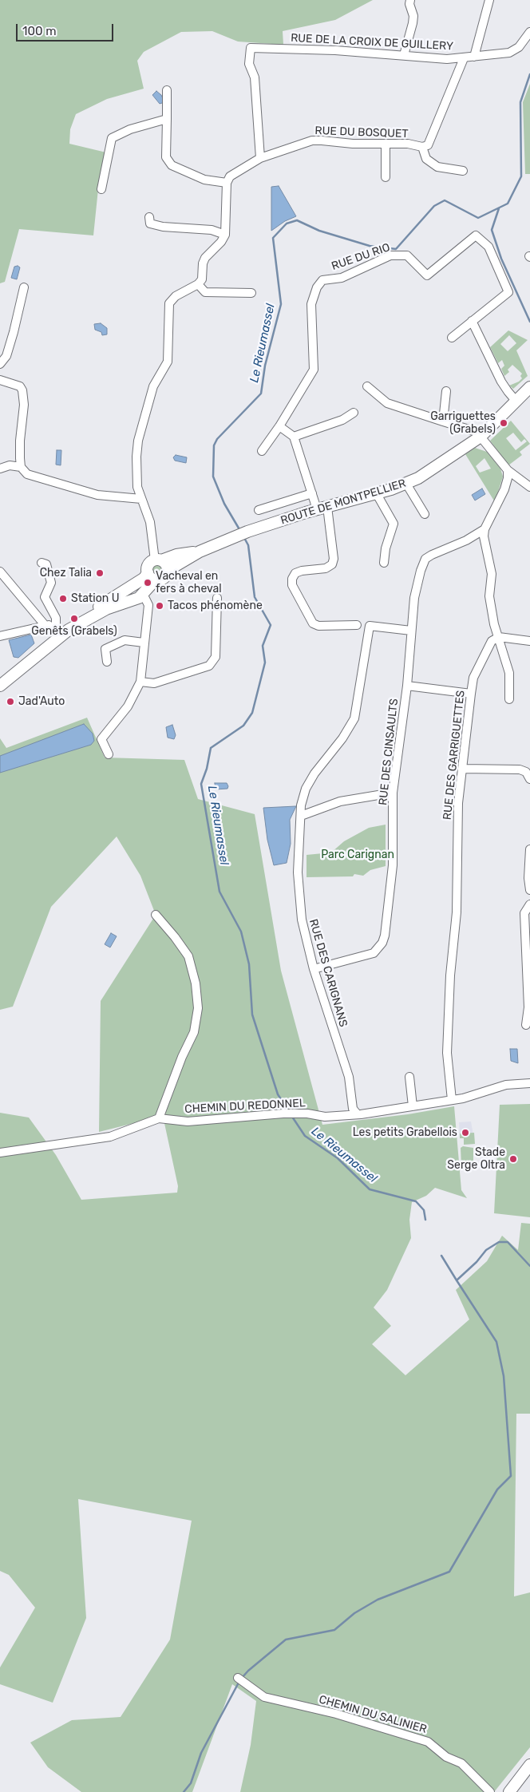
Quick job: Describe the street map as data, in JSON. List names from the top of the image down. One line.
{"streets":{"street":["RUE DE LA CROIX DE GUILLERY","RUE DU BOSQUET","RUE DU RIO","ROUTE DE MONTPELLIER","RUE DES CINSAULTS","RUE DES GARRIGUETTES","RUE DES CARIGNANS","CHEMIN DU REDONNEL","CHEMIN DU SALINIER"]},"crossings":[["RUE DE LA CROIX DE GUILLERY","RUE DU BOSQUET"],["RUE DES CINSAULTS","RUE DES CARIGNANS"],["RUE DES GARRIGUETTES","CHEMIN DU REDONNEL"],["RUE DES CARIGNANS","CHEMIN DU REDONNEL"]],"water":["Le Rieumassel"],"parks":["Parc Carignan"],"places":["Garriguettes (Grabels)","Chez Talia","Vacheval en fers à cheval","Station U","Tacos phénomène","Genêts (Grabels)","Jad'Auto","Les petits Grabellois","Stade Serge Oltra"],"scale_bar":"100 m"}
